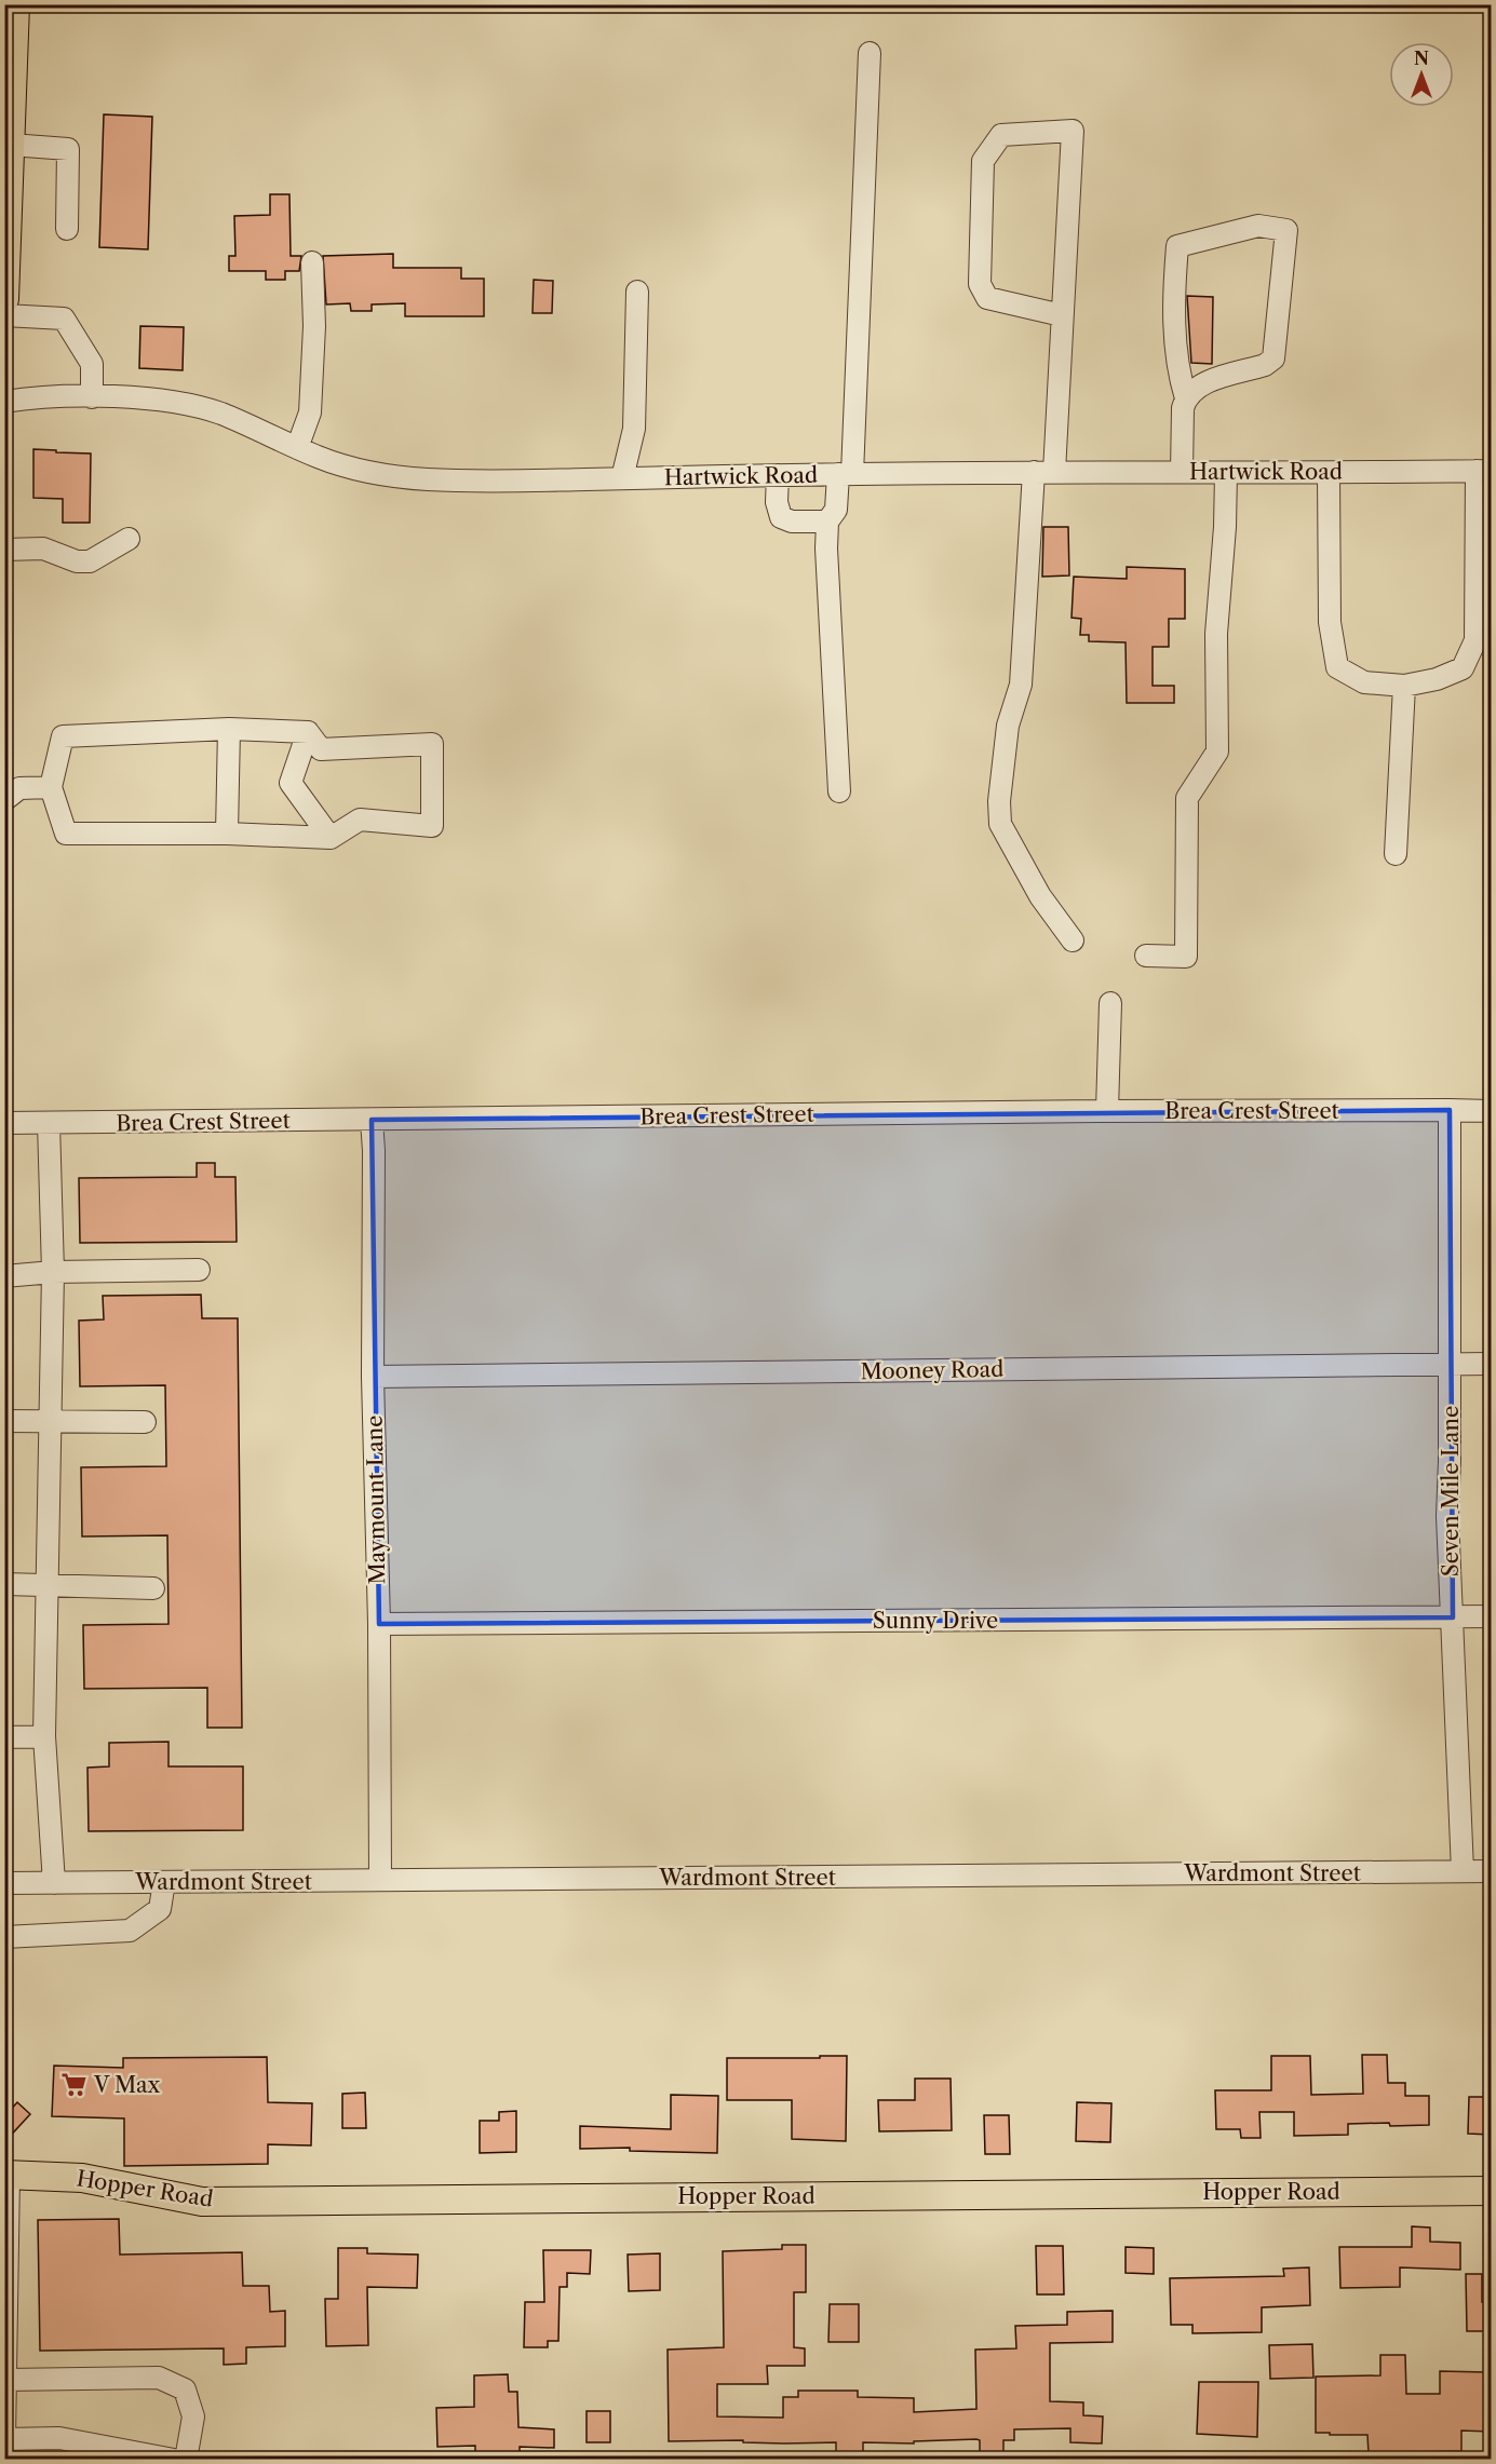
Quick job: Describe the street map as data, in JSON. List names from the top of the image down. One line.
{"streets":{"main road":["Hopper Road"],"street":["Hartwick Road","Brea Crest Street","Mooney Road","Seven Mile Lane","Maymount Lane","Sunny Drive","Wardmont Street"]},"crossings":[["Brea Crest Street","Seven Mile Lane"],["Brea Crest Street","Maymount Lane"],["Mooney Road","Seven Mile Lane"],["Mooney Road","Maymount Lane"],["Seven Mile Lane","Sunny Drive"],["Seven Mile Lane","Wardmont Street"],["Maymount Lane","Sunny Drive"],["Maymount Lane","Wardmont Street"]],"places":{"supermarket":["V Max"]},"north":"top"}
